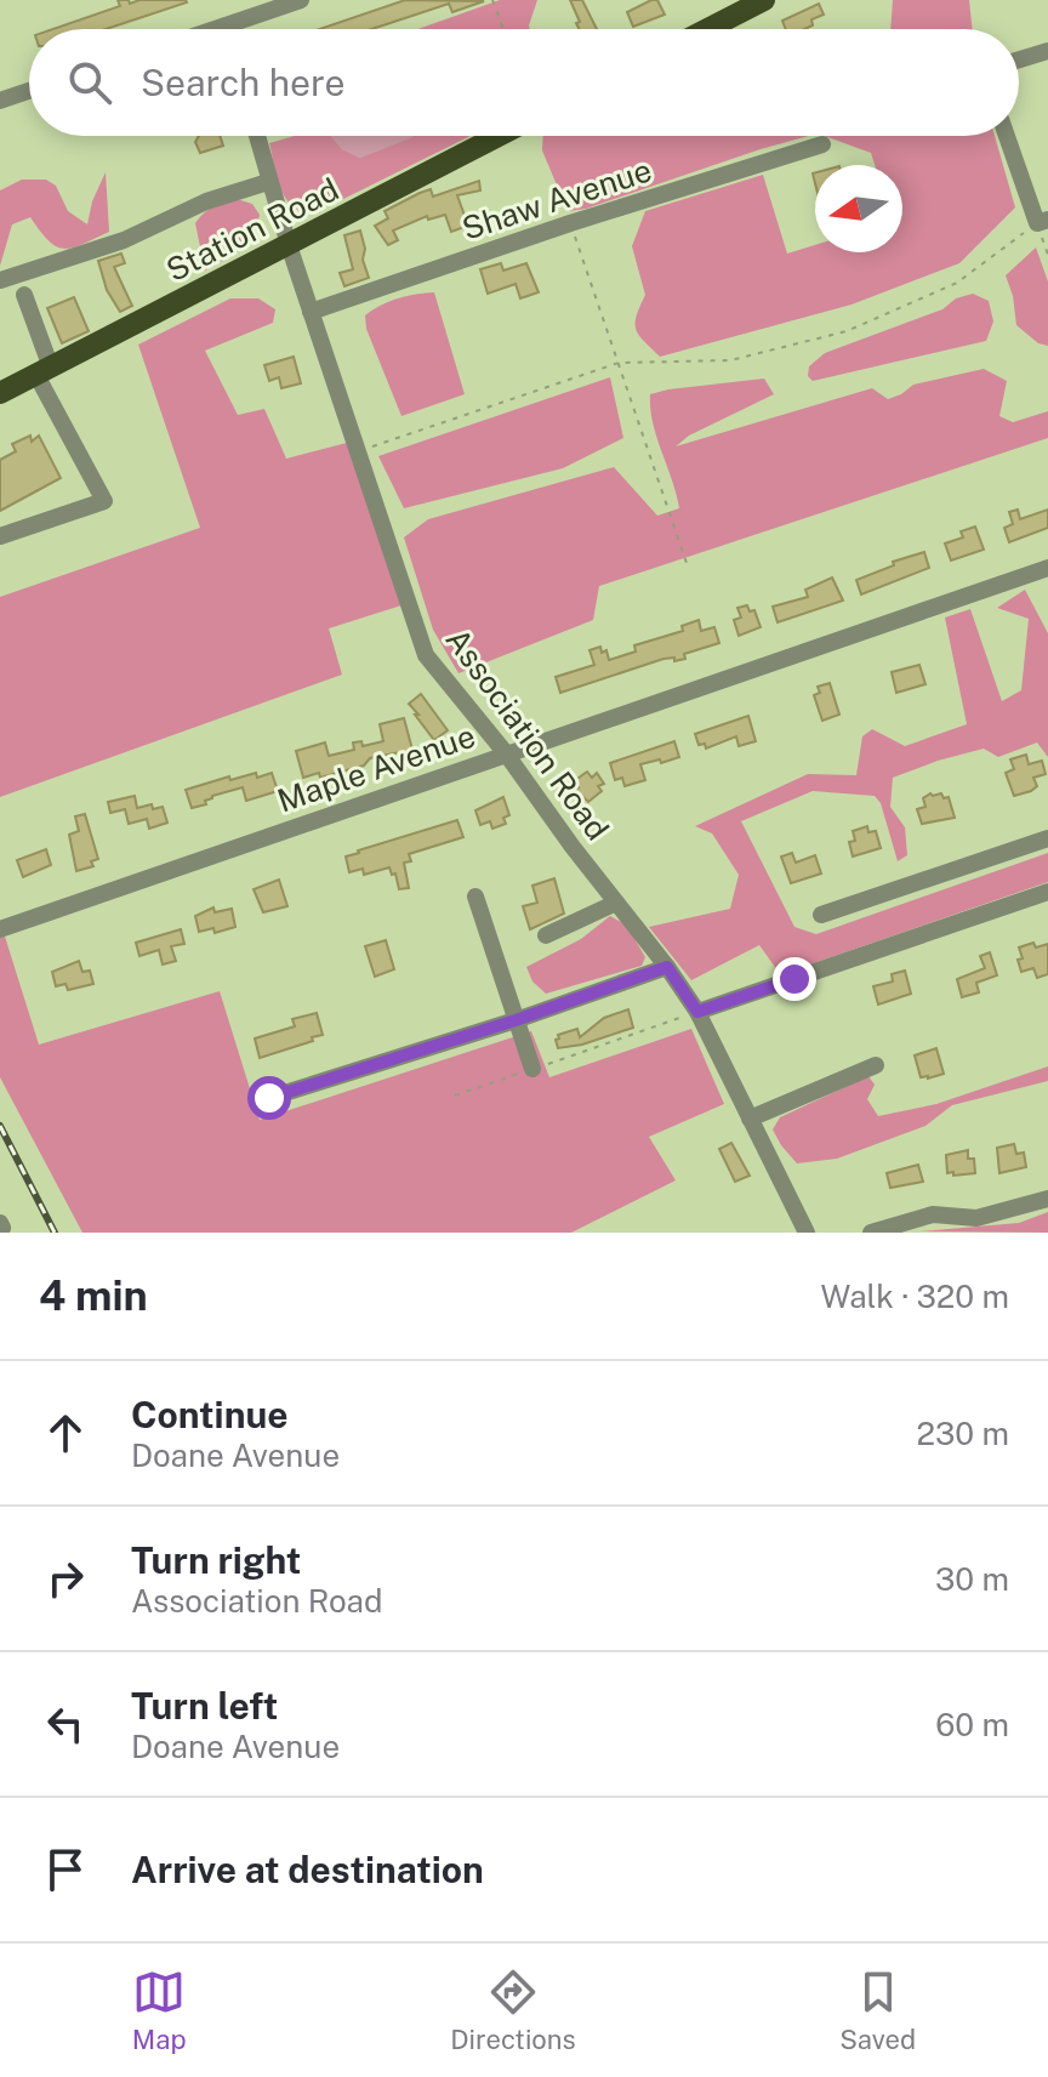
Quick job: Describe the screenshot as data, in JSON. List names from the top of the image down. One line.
{"streets":{"main road":["Station Road"],"street":["Shaw Avenue","Association Road","Maple Avenue"]},"crossings":[["Shaw Avenue","Association Road"],["Station Road","Association Road"],["Association Road","Maple Avenue"]],"north":"left","page":{"search":"Search here","heading":["4 min","Walk · 320 m"],"list":[["Continue","Doane Avenue","230 m"],["Turn right","Association Road","30 m"],["Turn left","Doane Avenue","60 m"],"Arrive at destination"],"nav":["Map","Directions","Saved"]}}
